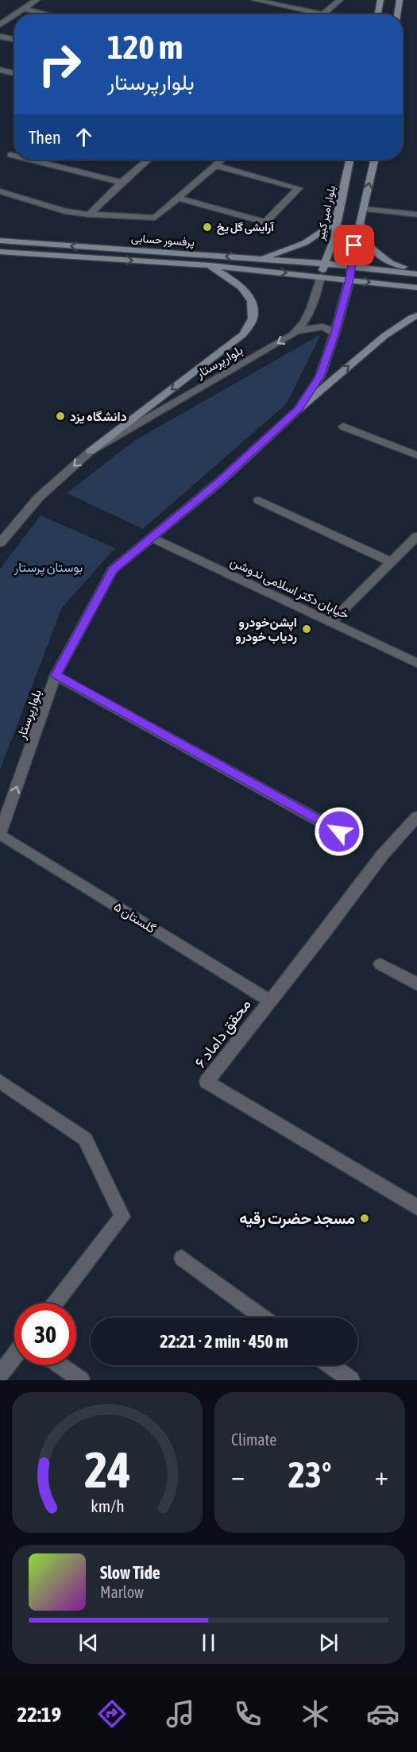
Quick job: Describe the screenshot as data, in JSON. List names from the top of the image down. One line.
{"streets":{"main road":["بلوار امیر کبیر","پرفسور حسابی"],"street":["بلوارپرستار","خيابان دکتر اسلامی ندوشن","گلستان ۵","محقق داماد ۶"]},"crossings":[["بلوار امیر کبیر","پرفسور حسابی"],["بلوار امیر کبیر","بلوارپرستار"],["پرفسور حسابی","بلوارپرستار"],["بلوارپرستار","خيابان دکتر اسلامی ندوشن"],["بلوارپرستار","گلستان ۵"],["گلستان ۵","محقق داماد ۶"]],"parks":["بوستان پرستار"],"places":["آرایشی گل یخ","دانشگاه یزد","اپشن‌خودرو ردیاب خودرو","مسجد حضرت رقیه"],"page":{"turn":["120 m","بلوارپرستار"],"then":"Then","limit":"30","trip":"22:21 · 2 min · 450 m","tile":"Climate","heat":["−","23°","+"],"song":["Slow Tide","Marlow"],"tabs":"22:19","gauge":["24","km/h"]}}
